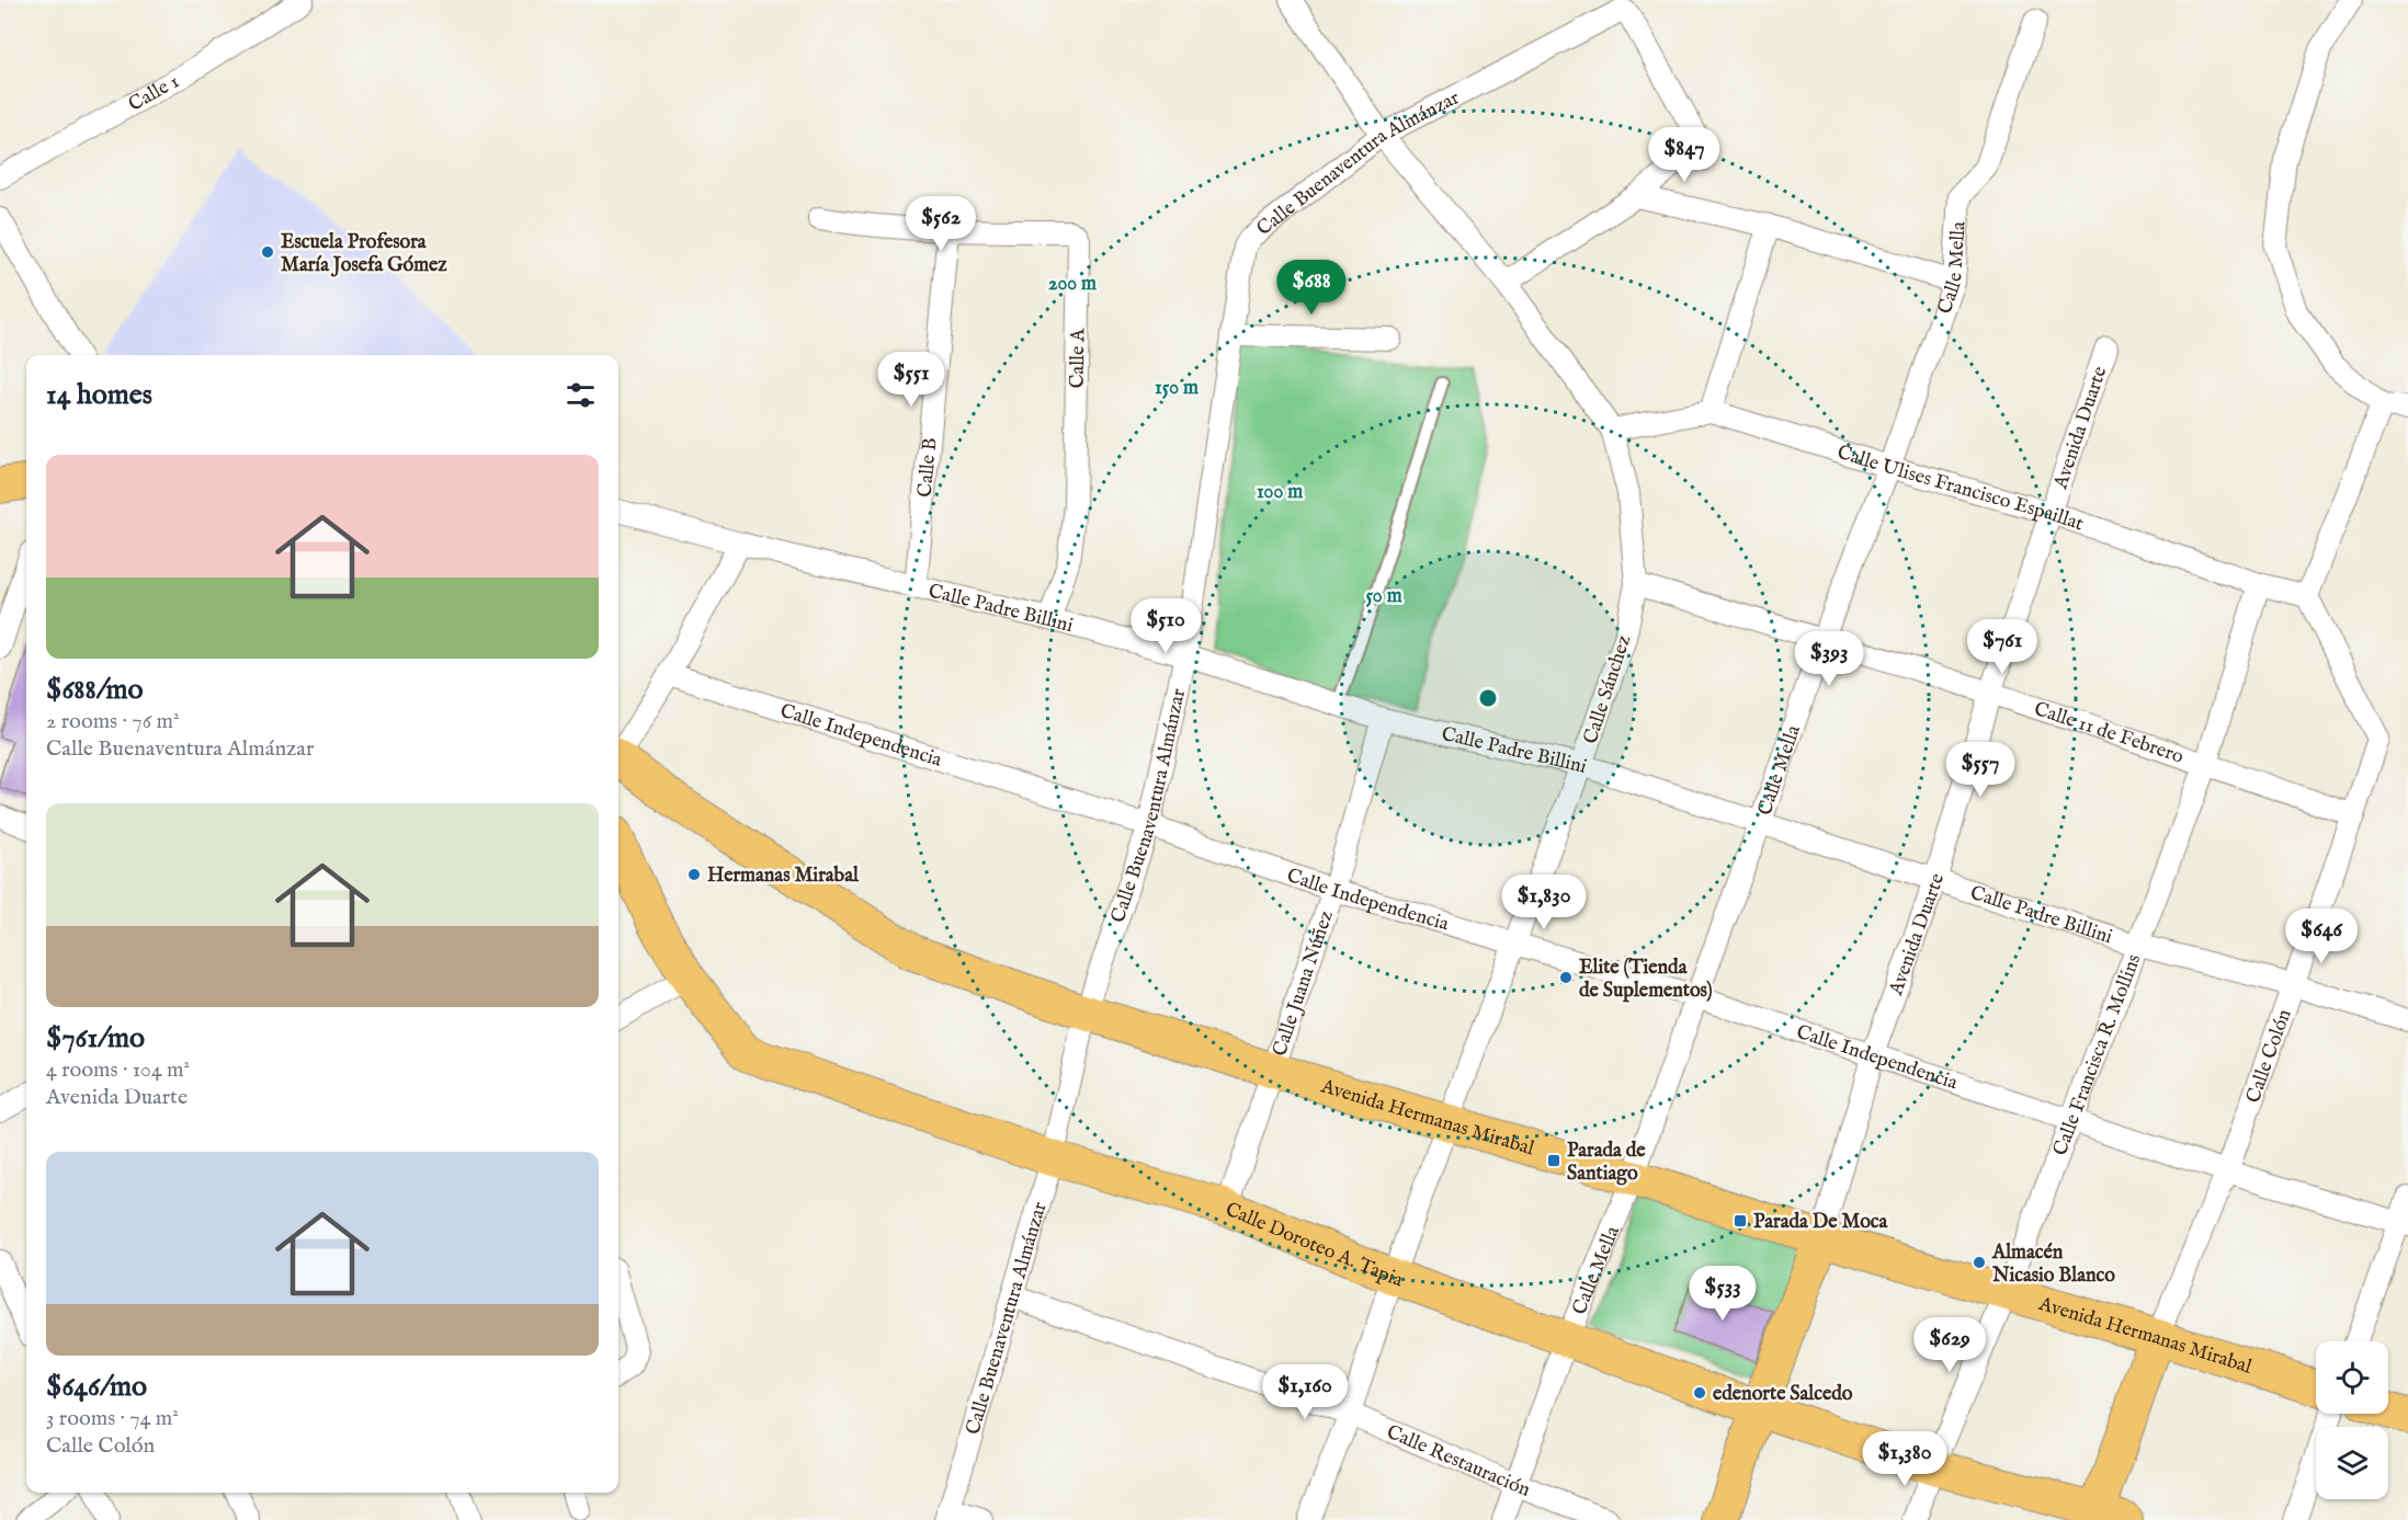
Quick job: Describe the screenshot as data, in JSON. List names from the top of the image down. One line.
{"streets":{"main road":["Avenida Duarte","Calle Colón","Avenida Hermanas Mirabal","Calle Doroteo A. Tapia"],"street":["Calle 1","Calle Buenaventura Almánzar","Calle Mella","Calle A","Calle B","Calle Ulises Francisco Espaillat","Calle Padre Billini","Calle Sánchez","Calle 11 de Febrero","Calle Independencia","Calle Juana Núñez","Calle Francisca R. Mollins","Calle Restauración"]},"crossings":[["Calle Buenaventura Almánzar","Calle Padre Billini"],["Calle Buenaventura Almánzar","Calle Sánchez"],["Calle Buenaventura Almánzar","Calle Independencia"],["Calle Buenaventura Almánzar","Avenida Hermanas Mirabal"],["Calle Buenaventura Almánzar","Calle Doroteo A. Tapia"],["Calle Buenaventura Almánzar","Calle Restauración"],["Calle Mella","Calle Ulises Francisco Espaillat"],["Calle Mella","Calle Padre Billini"],["Calle Mella","Calle 11 de Febrero"],["Calle Mella","Calle Independencia"],["Calle Mella","Avenida Hermanas Mirabal"],["Calle Mella","Calle Doroteo A. Tapia"],["Calle Mella","Calle Restauración"],["Calle A","Calle B"],["Calle A","Calle Padre Billini"],["Avenida Duarte","Calle Ulises Francisco Espaillat"],["Avenida Duarte","Calle Padre Billini"],["Avenida Duarte","Calle 11 de Febrero"],["Avenida Duarte","Calle Independencia"],["Avenida Duarte","Avenida Hermanas Mirabal"],["Avenida Duarte","Calle Doroteo A. Tapia"],["Calle B","Calle Padre Billini"],["Calle Ulises Francisco Espaillat","Calle Sánchez"],["Calle Ulises Francisco Espaillat","Calle Francisca R. Mollins"],["Calle Ulises Francisco Espaillat","Calle Colón"],["Calle Padre Billini","Calle Sánchez"],["Calle Padre Billini","Calle Juana Núñez"],["Calle Padre Billini","Calle Francisca R. Mollins"],["Calle Padre Billini","Calle Colón"],["Calle Sánchez","Calle 11 de Febrero"],["Calle Sánchez","Calle Independencia"],["Calle Sánchez","Avenida Hermanas Mirabal"],["Calle Sánchez","Calle Doroteo A. Tapia"],["Calle Sánchez","Calle Restauración"],["Calle 11 de Febrero","Calle Francisca R. Mollins"],["Calle 11 de Febrero","Calle Colón"],["Calle Independencia","Calle Juana Núñez"],["Calle Independencia","Calle Francisca R. Mollins"],["Calle Independencia","Calle Colón"],["Calle Juana Núñez","Avenida Hermanas Mirabal"],["Calle Juana Núñez","Calle Doroteo A. Tapia"],["Calle Francisca R. Mollins","Avenida Hermanas Mirabal"],["Calle Francisca R. Mollins","Calle Doroteo A. Tapia"],["Calle Colón","Avenida Hermanas Mirabal"],["Calle Colón","Calle Doroteo A. Tapia"]],"places":{"other":["Escuela Profesora María Josefa Gómez","Hermanas Mirabal","Elite (Tienda de Suplementos)","Almacén Nicasio Blanco","edenorte Salcedo"],"transit":["Parada de Santiago","Parada De Moca"]},"page":{"price":["$847","$562","$688","$551","$510","$761","$393","$557","$1,830","$646","$533","$629","$1,160","$1,380"],"heading":"14 homes","list":[{"name":"$688/mo","note":"2 rooms · 76 m² · Calle Buenaventura Almánzar"},{"name":"$761/mo","note":"4 rooms · 104 m² · Avenida Duarte"},{"name":"$646/mo","note":"3 rooms · 74 m² · Calle Colón"}]},"rings":["200 m","150 m","100 m","50 m"]}
